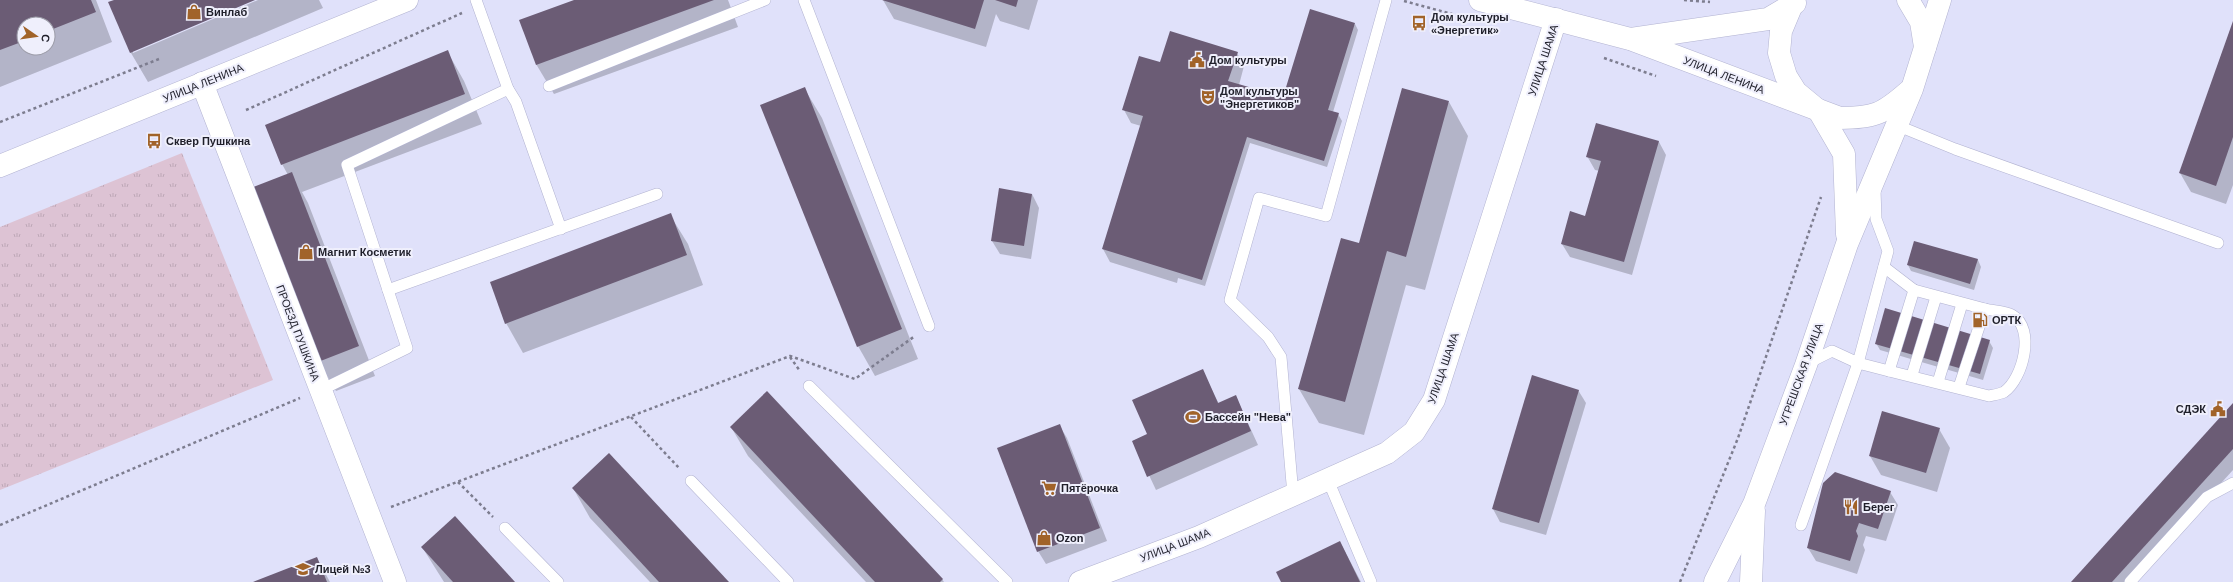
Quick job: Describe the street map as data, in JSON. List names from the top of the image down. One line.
{"streets":{"street":["УЛИЦА ШАМА","УЛИЦА ЛЕНИНА","ПРОЕЗД ПУШКИНА","УГРЕШСКАЯ УЛИЦА"]},"crossings":[["УЛИЦА ШАМА","УЛИЦА ЛЕНИНА"],["УЛИЦА ЛЕНИНА","ПРОЕЗД ПУШКИНА"],["УЛИЦА ЛЕНИНА","УГРЕШСКАЯ УЛИЦА"]],"places":{"shop":["Винлаб","Магнит Косметик","Ozon"],"bus stop":["Дом культуры «Энергетик»","Сквер Пушкина"],"public building":["Дом культуры","СДЭК"],"theatre":["Дом культуры \"Энергетиков\""],"fuel station":["ОРТК"],"sports":["Бассейн \"Нева\""],"supermarket":["Пятёрочка"],"restaurant":["Берег"],"school or university":["Лицей №3"]},"north":"right"}
